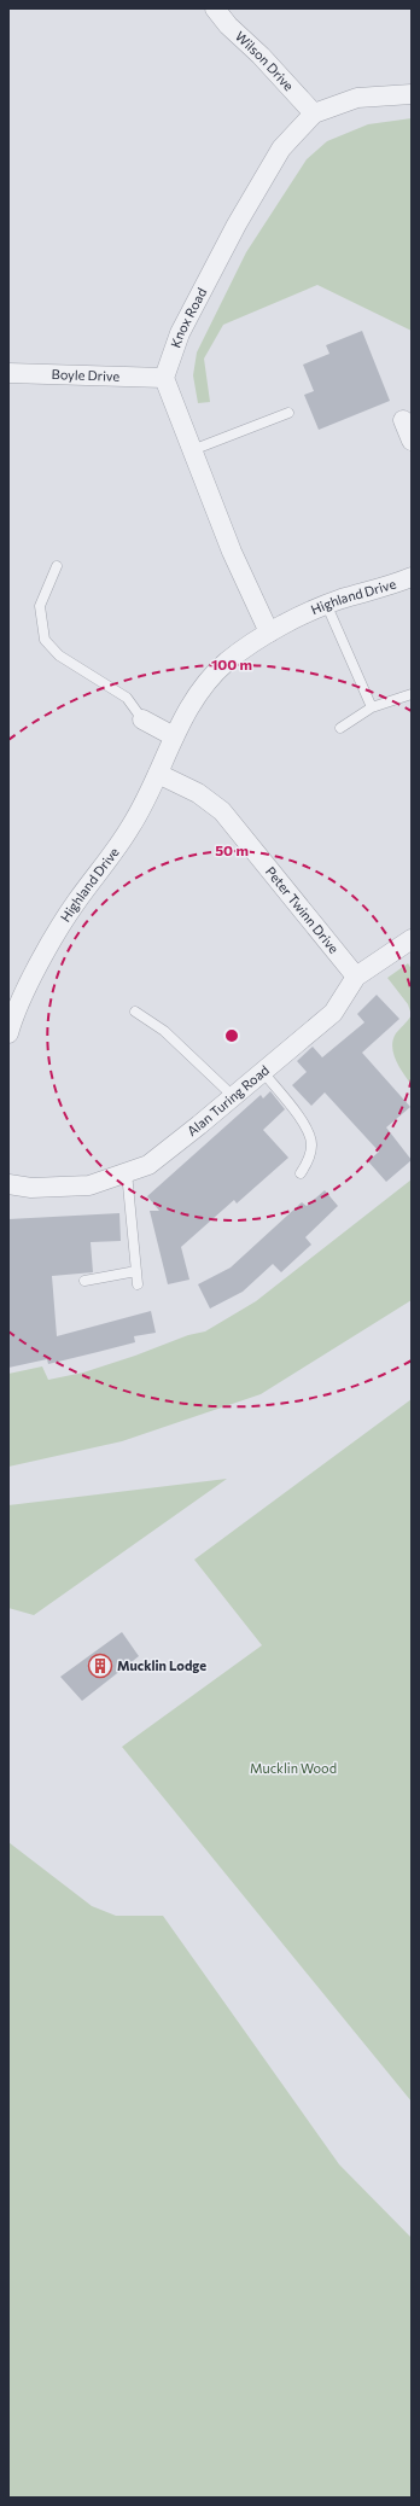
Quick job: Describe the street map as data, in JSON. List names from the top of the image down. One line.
{"streets":{"street":["Wilson Drive","Knox Road","Boyle Drive","Highland Drive","Peter Twinn Drive","Alan Turing Road"]},"crossings":[["Wilson Drive","Knox Road"],["Knox Road","Boyle Drive"],["Highland Drive","Peter Twinn Drive"],["Peter Twinn Drive","Alan Turing Road"]],"parks":["Mucklin Wood"],"places":{"building":["Mucklin Lodge"]},"rings":["100 m","50 m"]}
